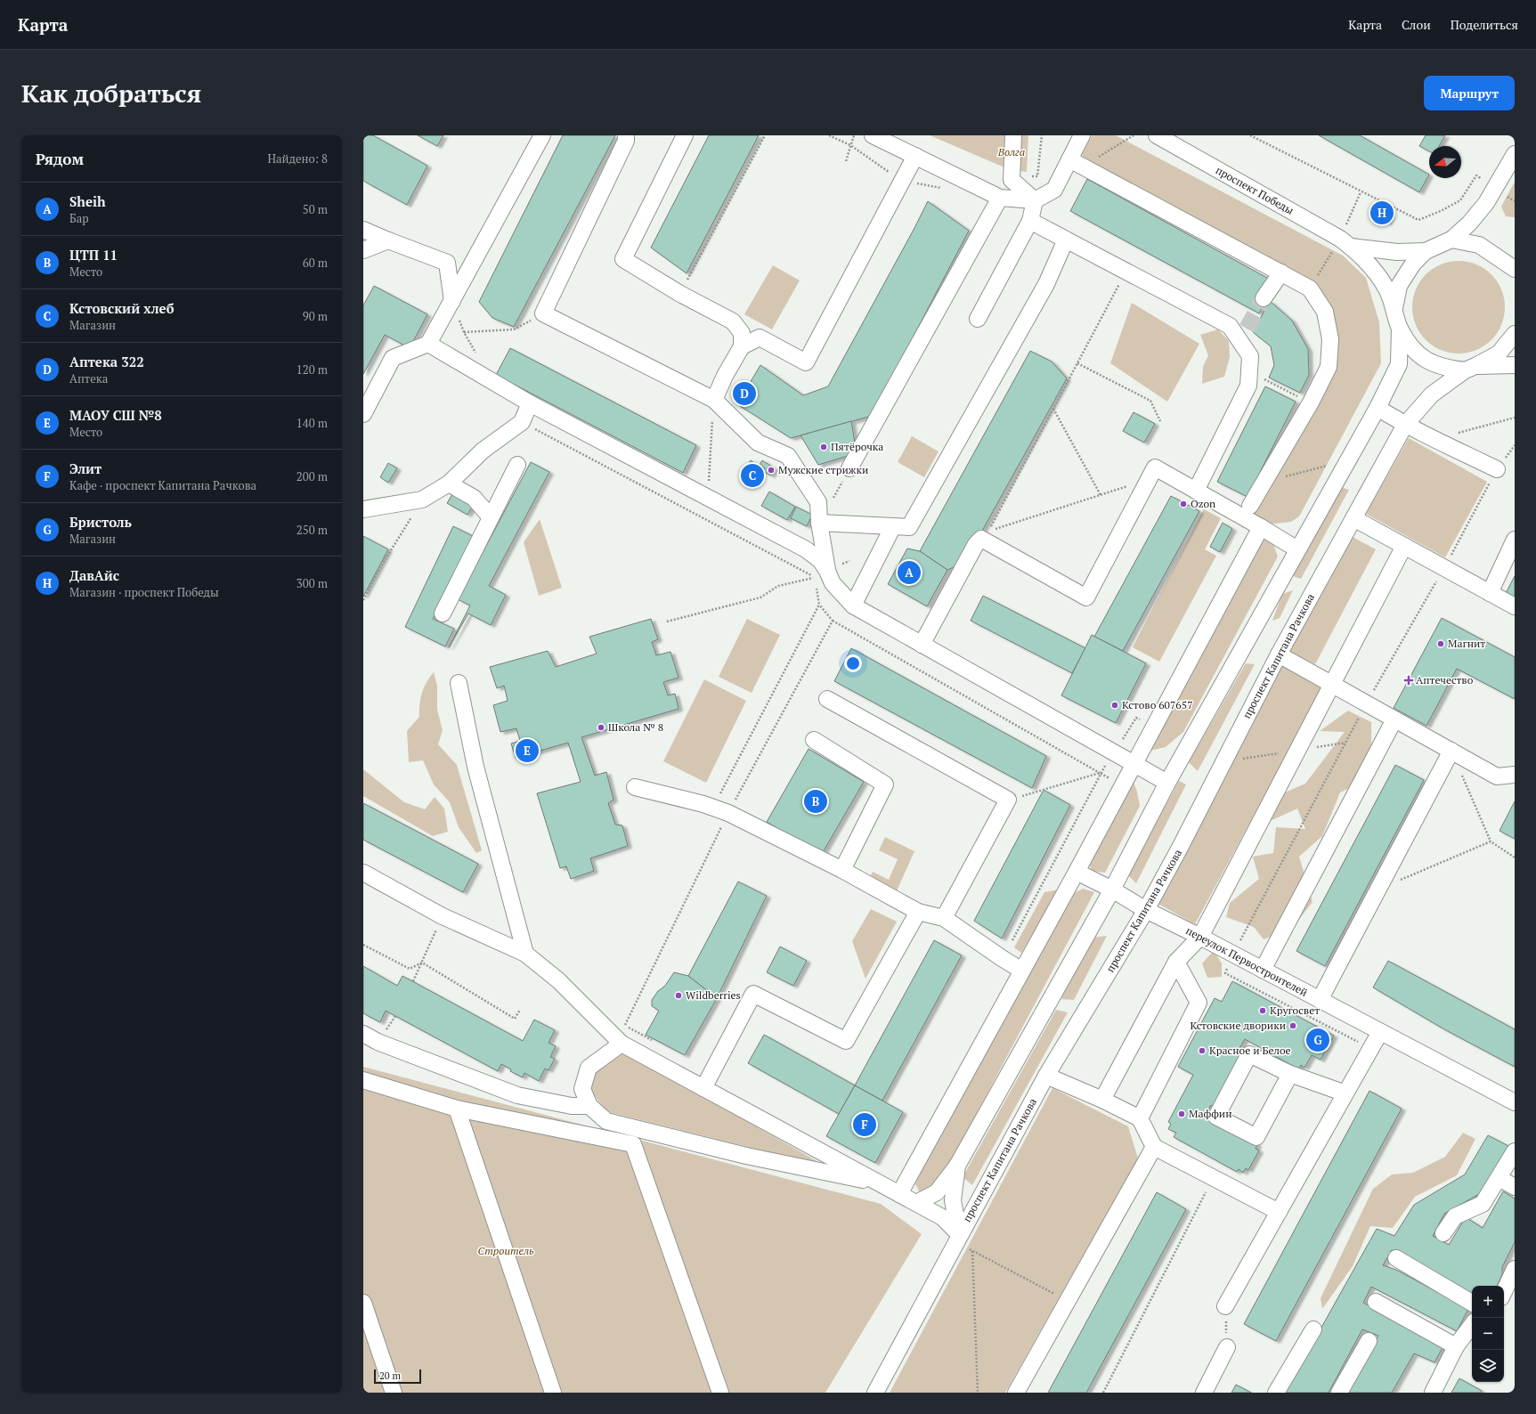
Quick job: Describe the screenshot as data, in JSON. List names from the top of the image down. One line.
{"streets":{"street":["проспект Победы","проспект Капитана Рачкова","переулок Первостроителей"]},"crossings":[["проспект Капитана Рачкова","переулок Первостроителей"]],"parks":["Волга","Строитель"],"places":{"other":["Пятёрочка","Мужские стрижки","Ozon","Магнит","Кстово 607657","Школа № 8","Wildberries","Кругосвет","Кстовские дворики","Красное и Белое","Маффин"],"health":["Аптечество"]},"scale_bar":"20 m","north":"left","page":{"header":"Карта","nav":["Карта","Слои","Поделиться"],"buttons":"Маршрут","title":"Как добраться","heading":["Рядом","Найдено: 8"],"list":[{"mark":"A","name":"Sheih","note":"Бар","value":"50 m"},{"mark":"B","name":"ЦТП 11","note":"Место","value":"60 m"},{"mark":"C","name":"Кстовский хлеб","note":"Магазин","value":"90 m"},{"mark":"D","name":"Аптека 322","note":"Аптека","value":"120 m"},{"mark":"E","name":"МАОУ СШ №8","note":"Место","value":"140 m"},{"mark":"F","name":"Элит","note":"Кафе · проспект Капитана Рачкова","value":"200 m"},{"mark":"G","name":"Бристоль","note":"Магазин","value":"250 m"},{"mark":"H","name":"ДавАйс","note":"Магазин · проспект Победы","value":"300 m"}],"pins":["H","D","C","A","E","B","G","F"],"map_buttons":["+","−"],"scale":"20 m"}}
